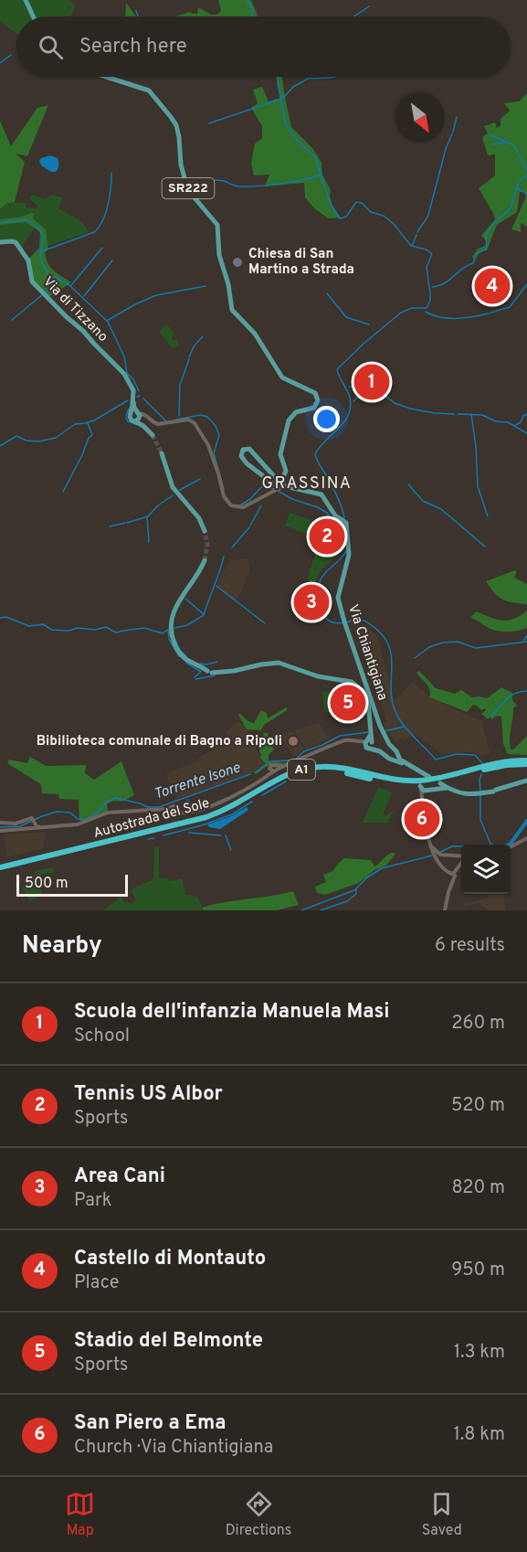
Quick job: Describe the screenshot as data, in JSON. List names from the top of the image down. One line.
{"streets":{"highway":["A1","Autostrada del Sole"],"main road":["SR222","Via di Tizzano","Via Chiantigiana"]},"crossings":[["Via Chiantigiana","Autostrada del Sole"]],"districts":["GRASSINA"],"water":["Torrente Isone"],"places":["Chiesa di San Martino a Strada","Bibilioteca comunale di Bagno a Ripoli"],"scale_bar":"500 m","north":"bottom right","page":{"search":"Search here","pins":["4","1","2","3","5","6"],"scale":"500 m","heading":["Nearby","6 results"],"list":[{"mark":"1","name":"Scuola dell'infanzia Manuela Masi","note":"School","value":"260 m"},{"mark":"2","name":"Tennis US Albor","note":"Sports","value":"520 m"},{"mark":"3","name":"Area Cani","note":"Park","value":"820 m"},{"mark":"4","name":"Castello di Montauto","note":"Place","value":"950 m"},{"mark":"5","name":"Stadio del Belmonte","note":"Sports","value":"1.3 km"},{"mark":"6","name":"San Piero a Ema","note":"Church · Via Chiantigiana","value":"1.8 km"}],"nav":["Map","Directions","Saved"]}}
